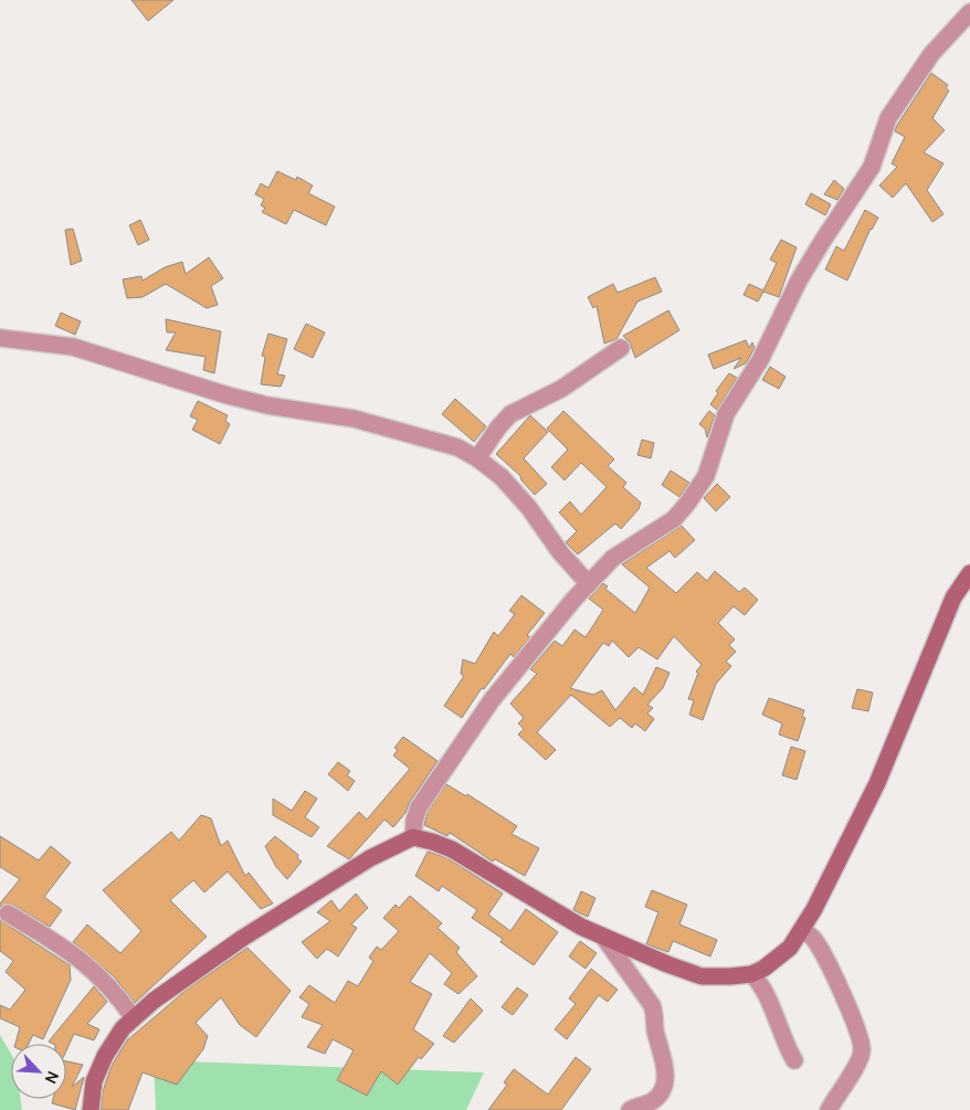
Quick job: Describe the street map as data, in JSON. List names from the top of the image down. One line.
{"north":"bottom right"}
